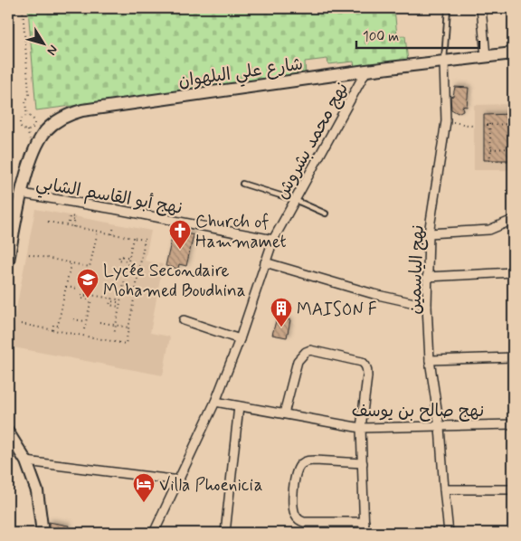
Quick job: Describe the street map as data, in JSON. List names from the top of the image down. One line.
{"streets":{"street":["شارع علي البلهوان","نهج محمد بشروش","نهج أبو القاسم الشابي","نهج الياسمين","نهج صالح بن يوسف"]},"crossings":[["شارع علي البلهوان","نهج محمد بشروش"],["شارع علي البلهوان","نهج أبو القاسم الشابي"],["شارع علي البلهوان","نهج الياسمين"],["نهج محمد بشروش","نهج أبو القاسم الشابي"],["نهج محمد بشروش","نهج صالح بن يوسف"],["نهج الياسمين","نهج صالح بن يوسف"]],"places":{"church":["Church of Hammamet"],"school or university":["Lycée Secondaire Mohamed Boudhina"],"building":["MAISON F"],"hotel":["Villa Phoenicia"]},"scale_bar":"100 m","north":"bottom right"}
